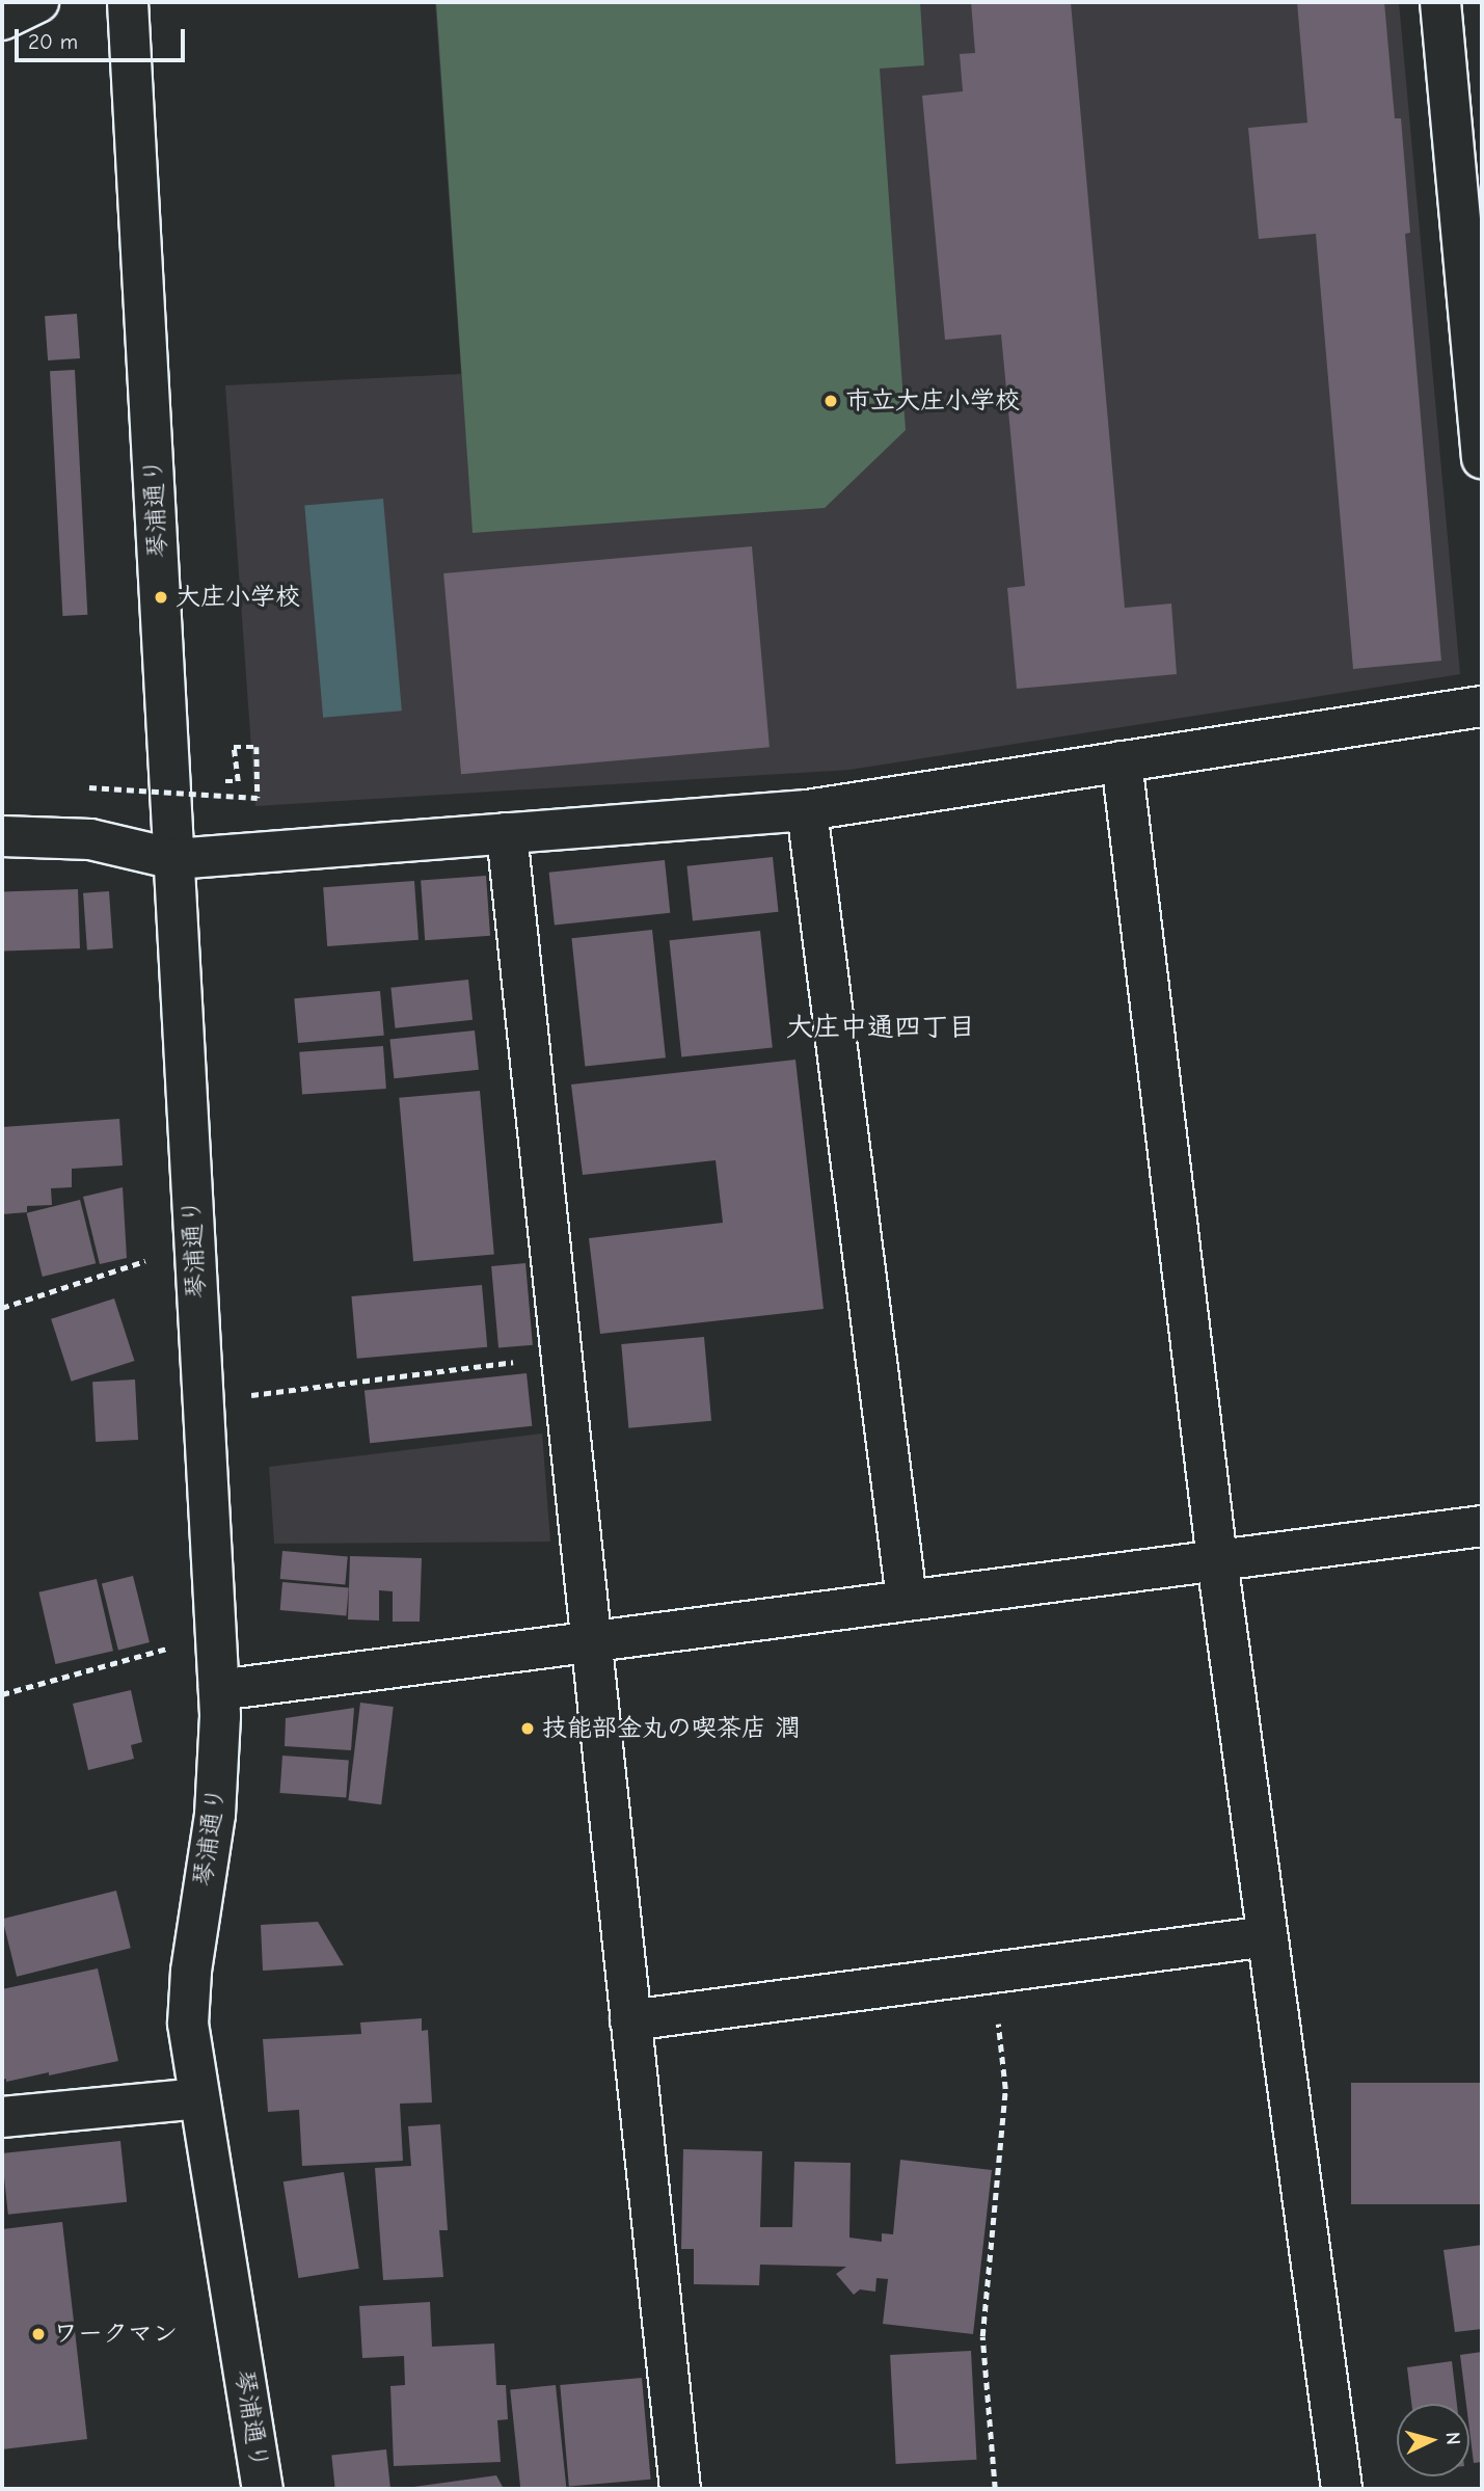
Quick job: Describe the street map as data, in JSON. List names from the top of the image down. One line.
{"streets":{"street":["琴浦通り"]},"districts":["大庄中通四丁目"],"places":["市立大庄小学校","大庄小学校","技能部金丸の喫茶店 潤","ワークマン"],"scale_bar":"20 m","north":"right"}
